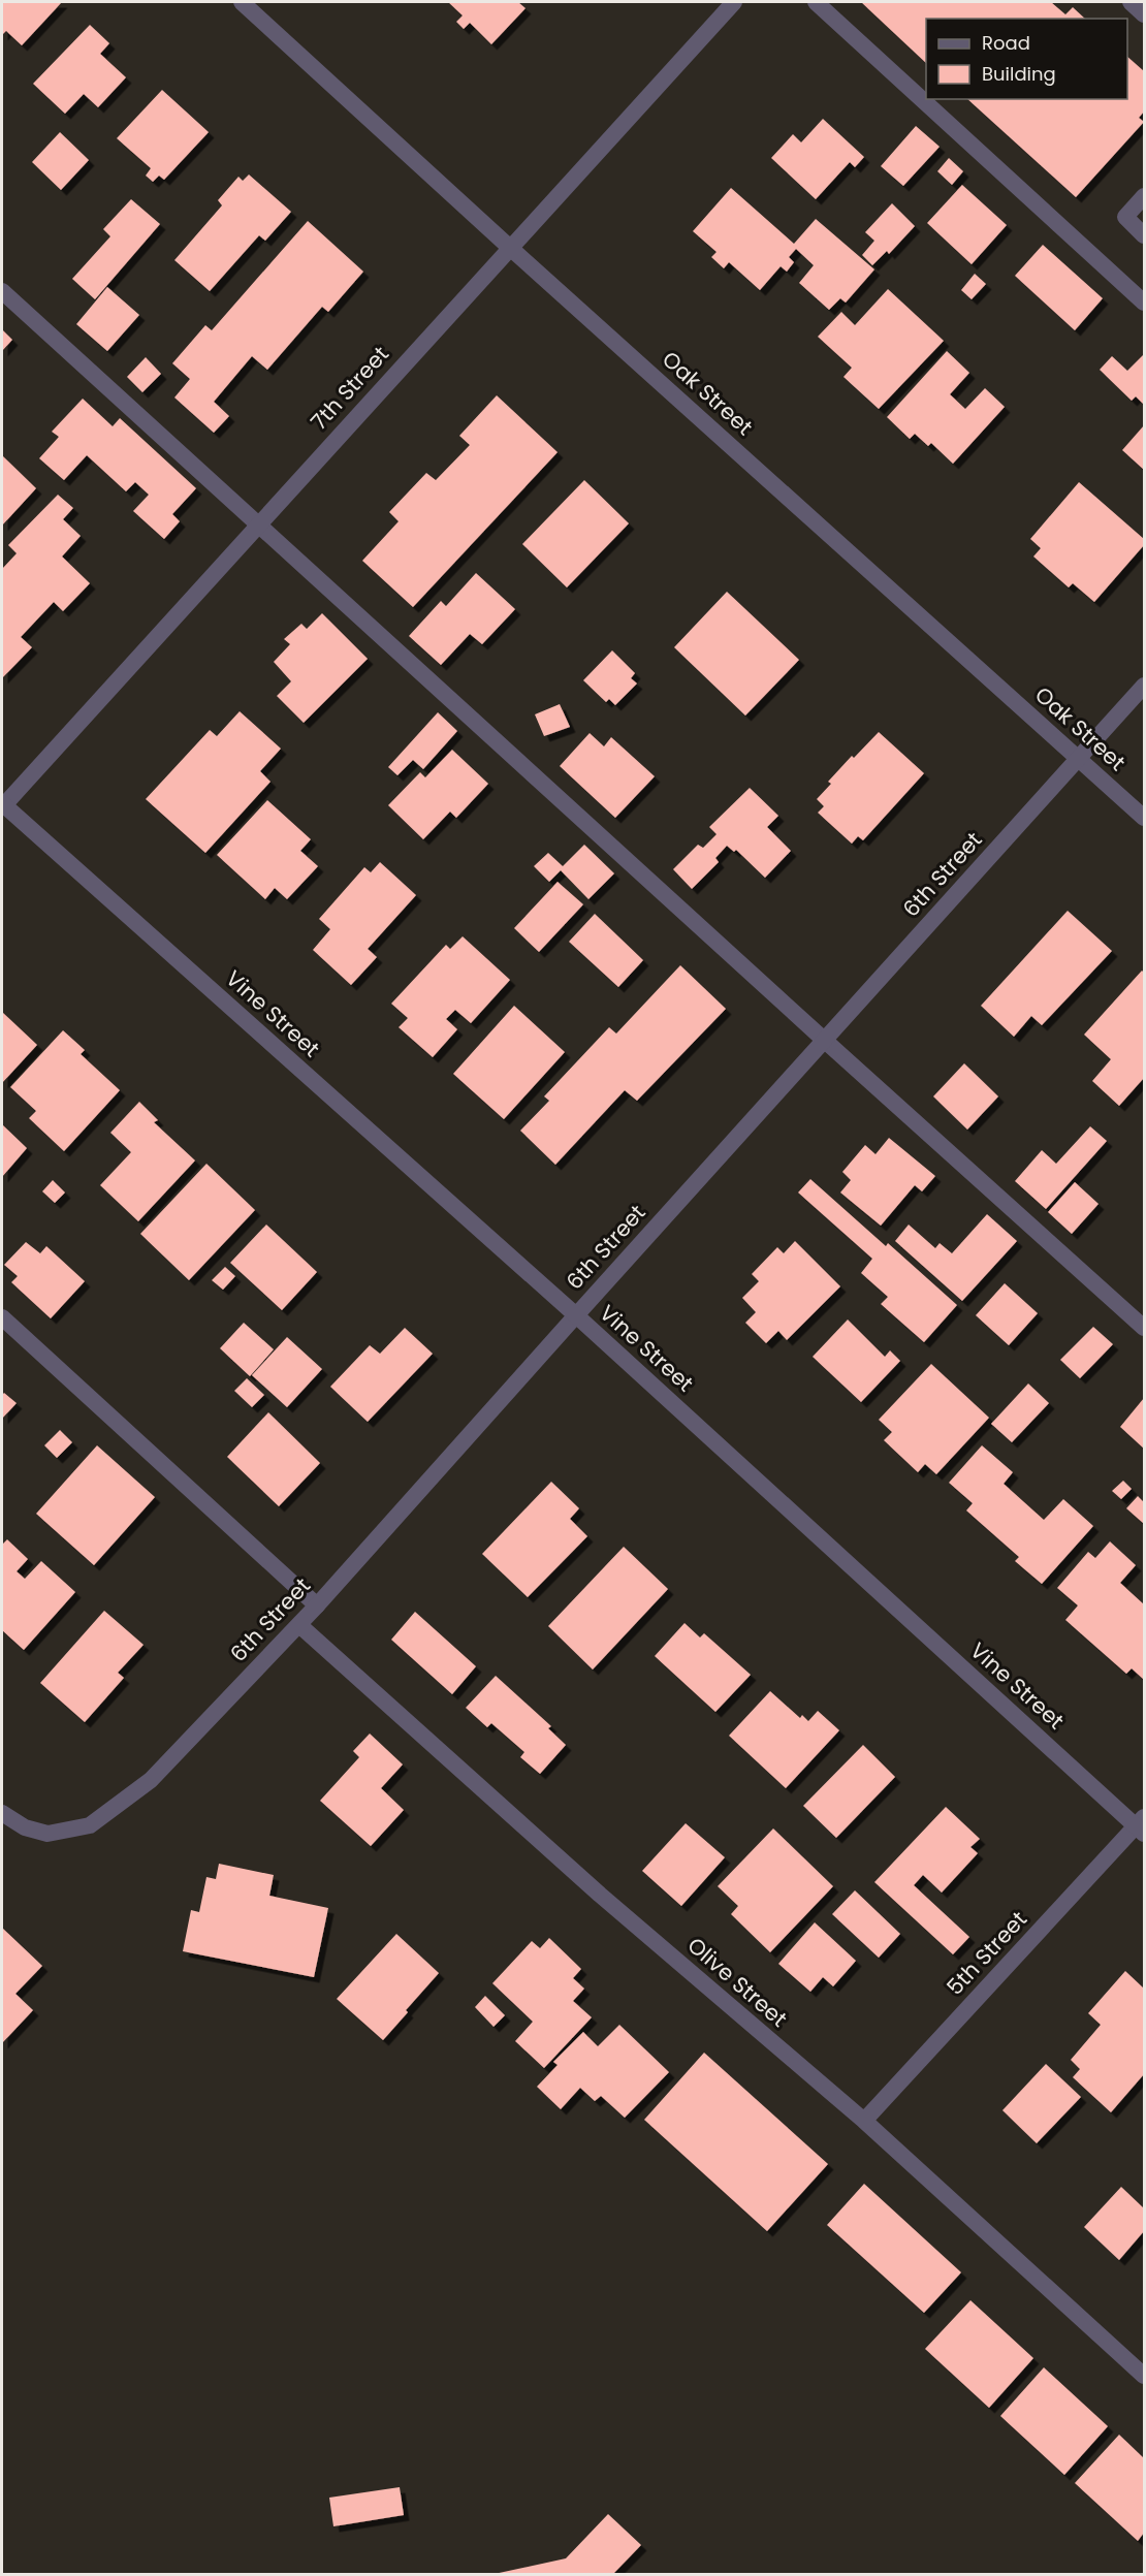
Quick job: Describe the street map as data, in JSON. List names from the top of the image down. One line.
{"streets":{"street":["7th Street","Oak Street","6th Street","Vine Street","5th Street","Olive Street"]},"crossings":[["7th Street","Oak Street"],["7th Street","Vine Street"],["Oak Street","6th Street"],["6th Street","Vine Street"],["6th Street","Olive Street"],["Vine Street","5th Street"],["5th Street","Olive Street"]],"legend":["Road","Building"]}
